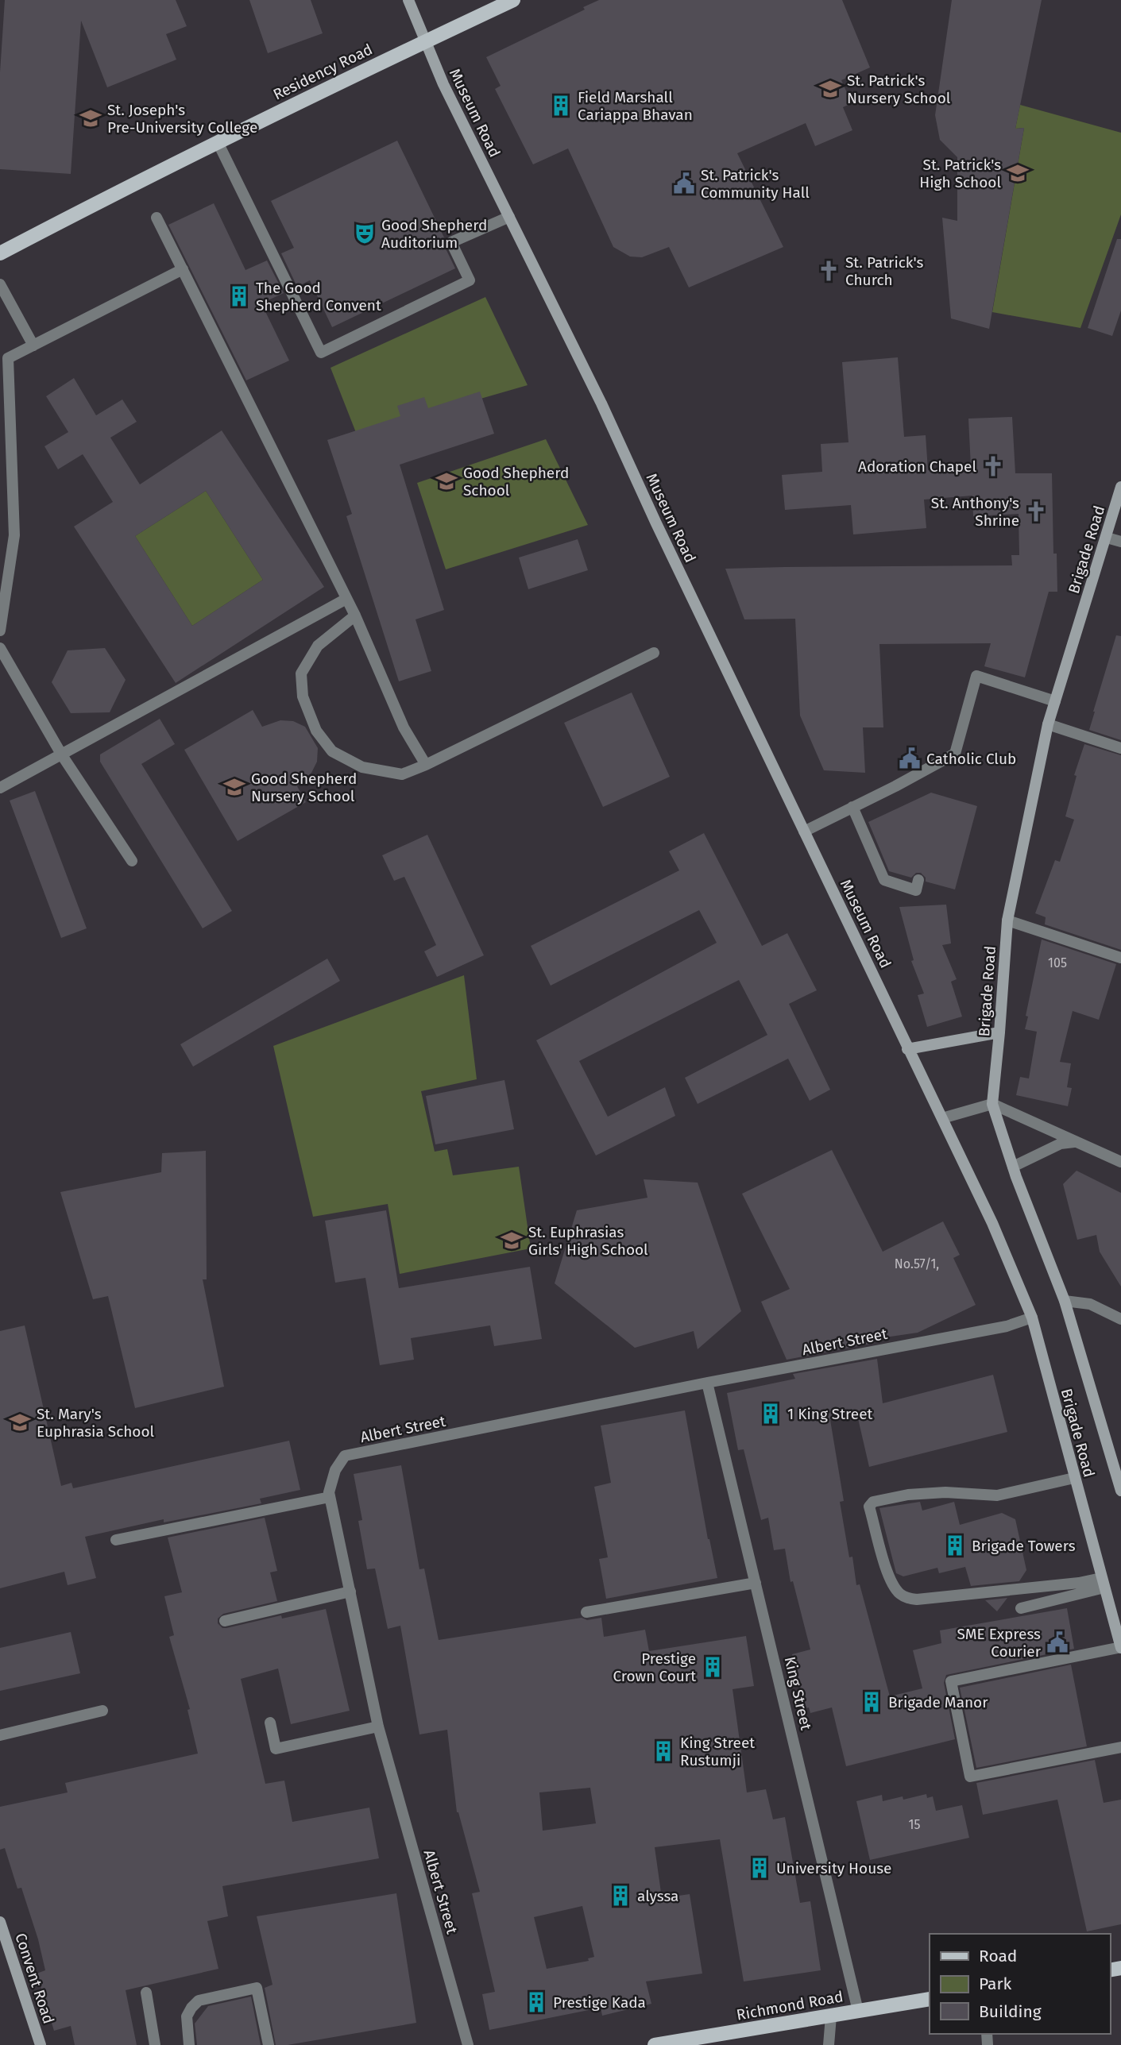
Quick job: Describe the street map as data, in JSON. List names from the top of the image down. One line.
{"streets":{"main road":["Residency Road","Museum Road","Brigade Road","Convent Road","Richmond Road"],"street":["Albert Street","King Street"]},"crossings":[["Residency Road","Museum Road"],["Museum Road","Brigade Road"],["Brigade Road","Albert Street"],["Albert Street","King Street"],["King Street","Richmond Road"]],"places":{"school or university":["St. Patrick's Nursery School","St. Joseph's Pre-University College","St. Patrick's High School","Good Shepherd School","Good Shepherd Nursery School","St. Euphrasias Girls' High School","St. Mary's Euphrasia School"],"building":["Field Marshall Cariappa Bhavan","The Good Shepherd Convent","1 King Street","Brigade Towers","Prestige Crown Court","Brigade Manor","King Street Rustumji","University House","alyssa","Prestige Kada"],"public building":["St. Patrick's Community Hall","Catholic Club","SME Express Courier"],"theatre":["Good Shepherd Auditorium"],"church":["St. Patrick's Church","Adoration Chapel","St. Anthony's Shrine"]},"house_numbers":["105","No.57/1,","15"],"legend":["Road","Park","Building"]}
